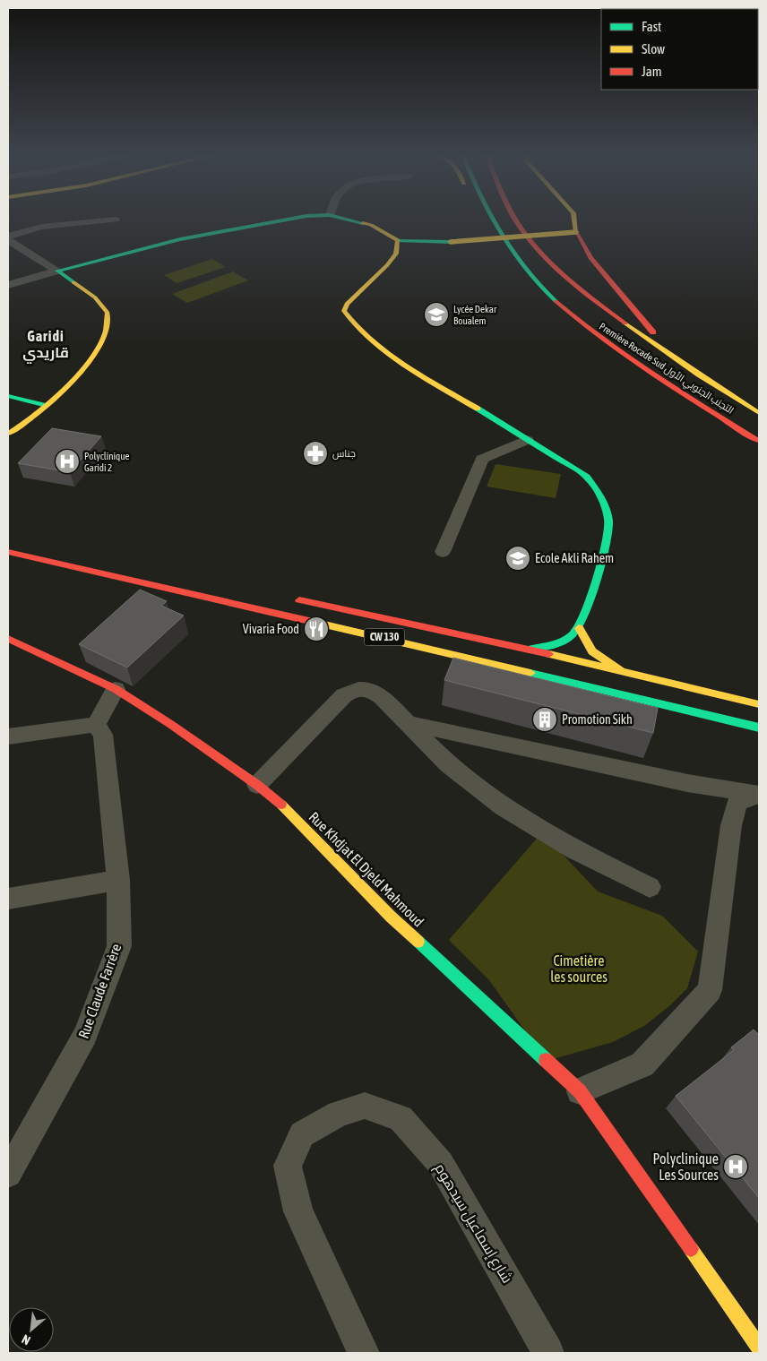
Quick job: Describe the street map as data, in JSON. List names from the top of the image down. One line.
{"streets":{"main road":["Première Rocade Sud التجنب الجنوبي الأول","CW 130","Rue Khdjat El Djeld Mahmoud"],"street":["Rue Claude Farrère","شارع إسماعيل سيدهوم"]},"districts":["Garidi قاريدي"],"parks":["Cimetière les sources"],"places":{"school or university":["Lycée Dekar Boualem","Ecole Akli Rahem"],"pharmacy":["جناس"],"hospital":["Polyclinique Garidi 2","Polyclinique Les Sources"],"restaurant":["Vivaria Food"],"building":["Promotion Sikh"]},"legend":["Fast","Slow","Jam"],"north":"bottom left"}
